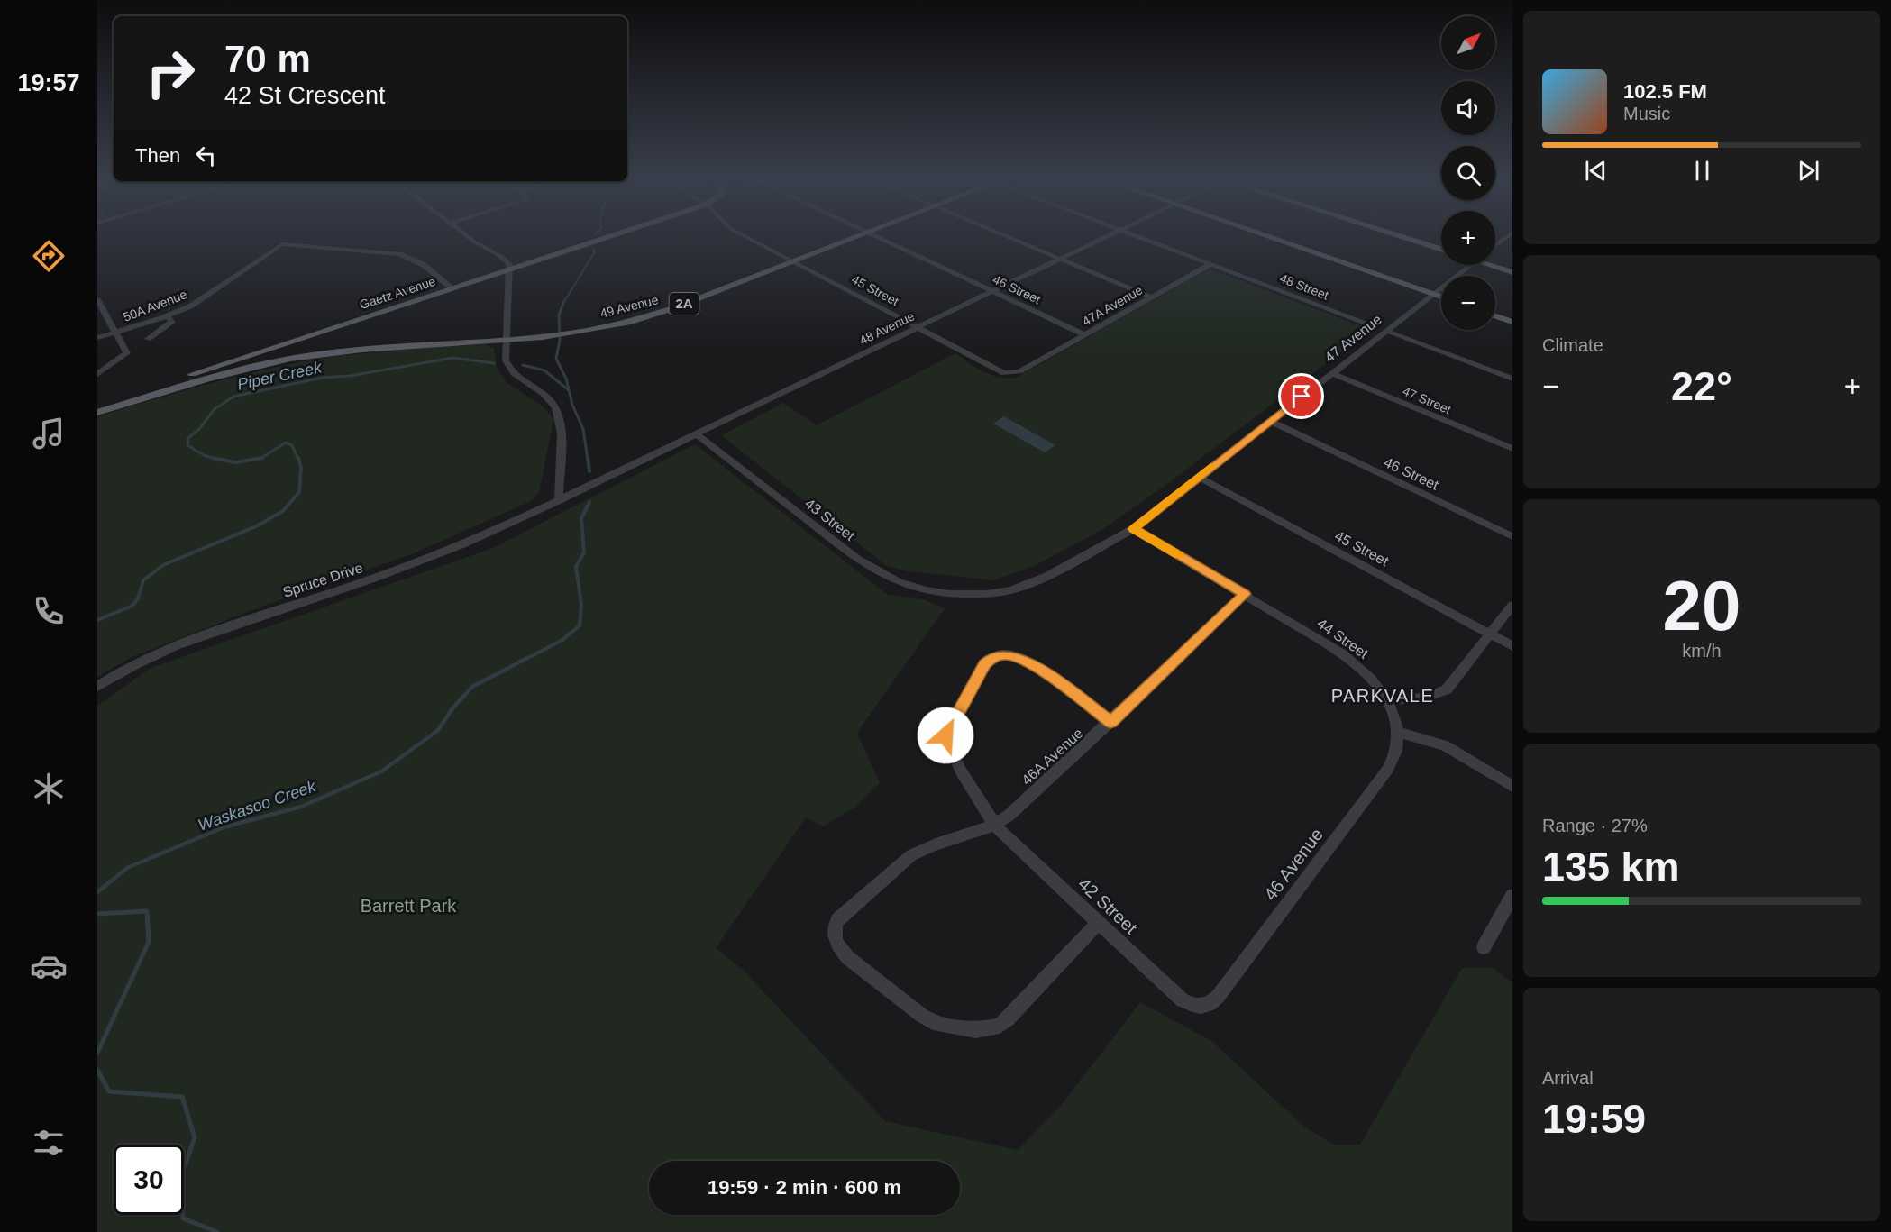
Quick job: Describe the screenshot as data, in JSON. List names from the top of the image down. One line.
{"streets":{"main road":["Gaetz Avenue","2A","49 Avenue"],"street":["48 Street","46 Street","45 Street","50A Avenue","47A Avenue","48 Avenue","47 Avenue","47 Street","43 Street","Spruce Drive","44 Street","46A Avenue","46 Avenue","42 Street"]},"crossings":[["48 Street","47A Avenue"],["46 Street","47A Avenue"],["46 Street","48 Avenue"],["46 Street","47 Avenue"],["45 Street","47A Avenue"],["45 Street","49 Avenue"],["45 Street","48 Avenue"],["45 Street","47 Avenue"],["2A","49 Avenue"],["48 Avenue","43 Street"],["48 Avenue","Spruce Drive"],["47 Avenue","47 Street"],["47 Avenue","43 Street"],["47 Avenue","44 Street"],["44 Street","46A Avenue"],["44 Street","46 Avenue"],["46A Avenue","42 Street"],["46 Avenue","42 Street"]],"districts":["PARKVALE"],"water":["Piper Creek","Waskasoo Creek"],"parks":["Barrett Park"],"north":"top right","page":{"tabs":"19:57","map_buttons":["+","−"],"turn":["70 m","42 St Crescent"],"song":["102.5 FM","Music"],"then":"Then","tile":["Climate",["20","km/h"],["Range · 27%","135 km"],["Arrival","19:59"]],"heat":["−","22°","+"],"limit":"30","trip":"19:59 · 2 min · 600 m"}}
